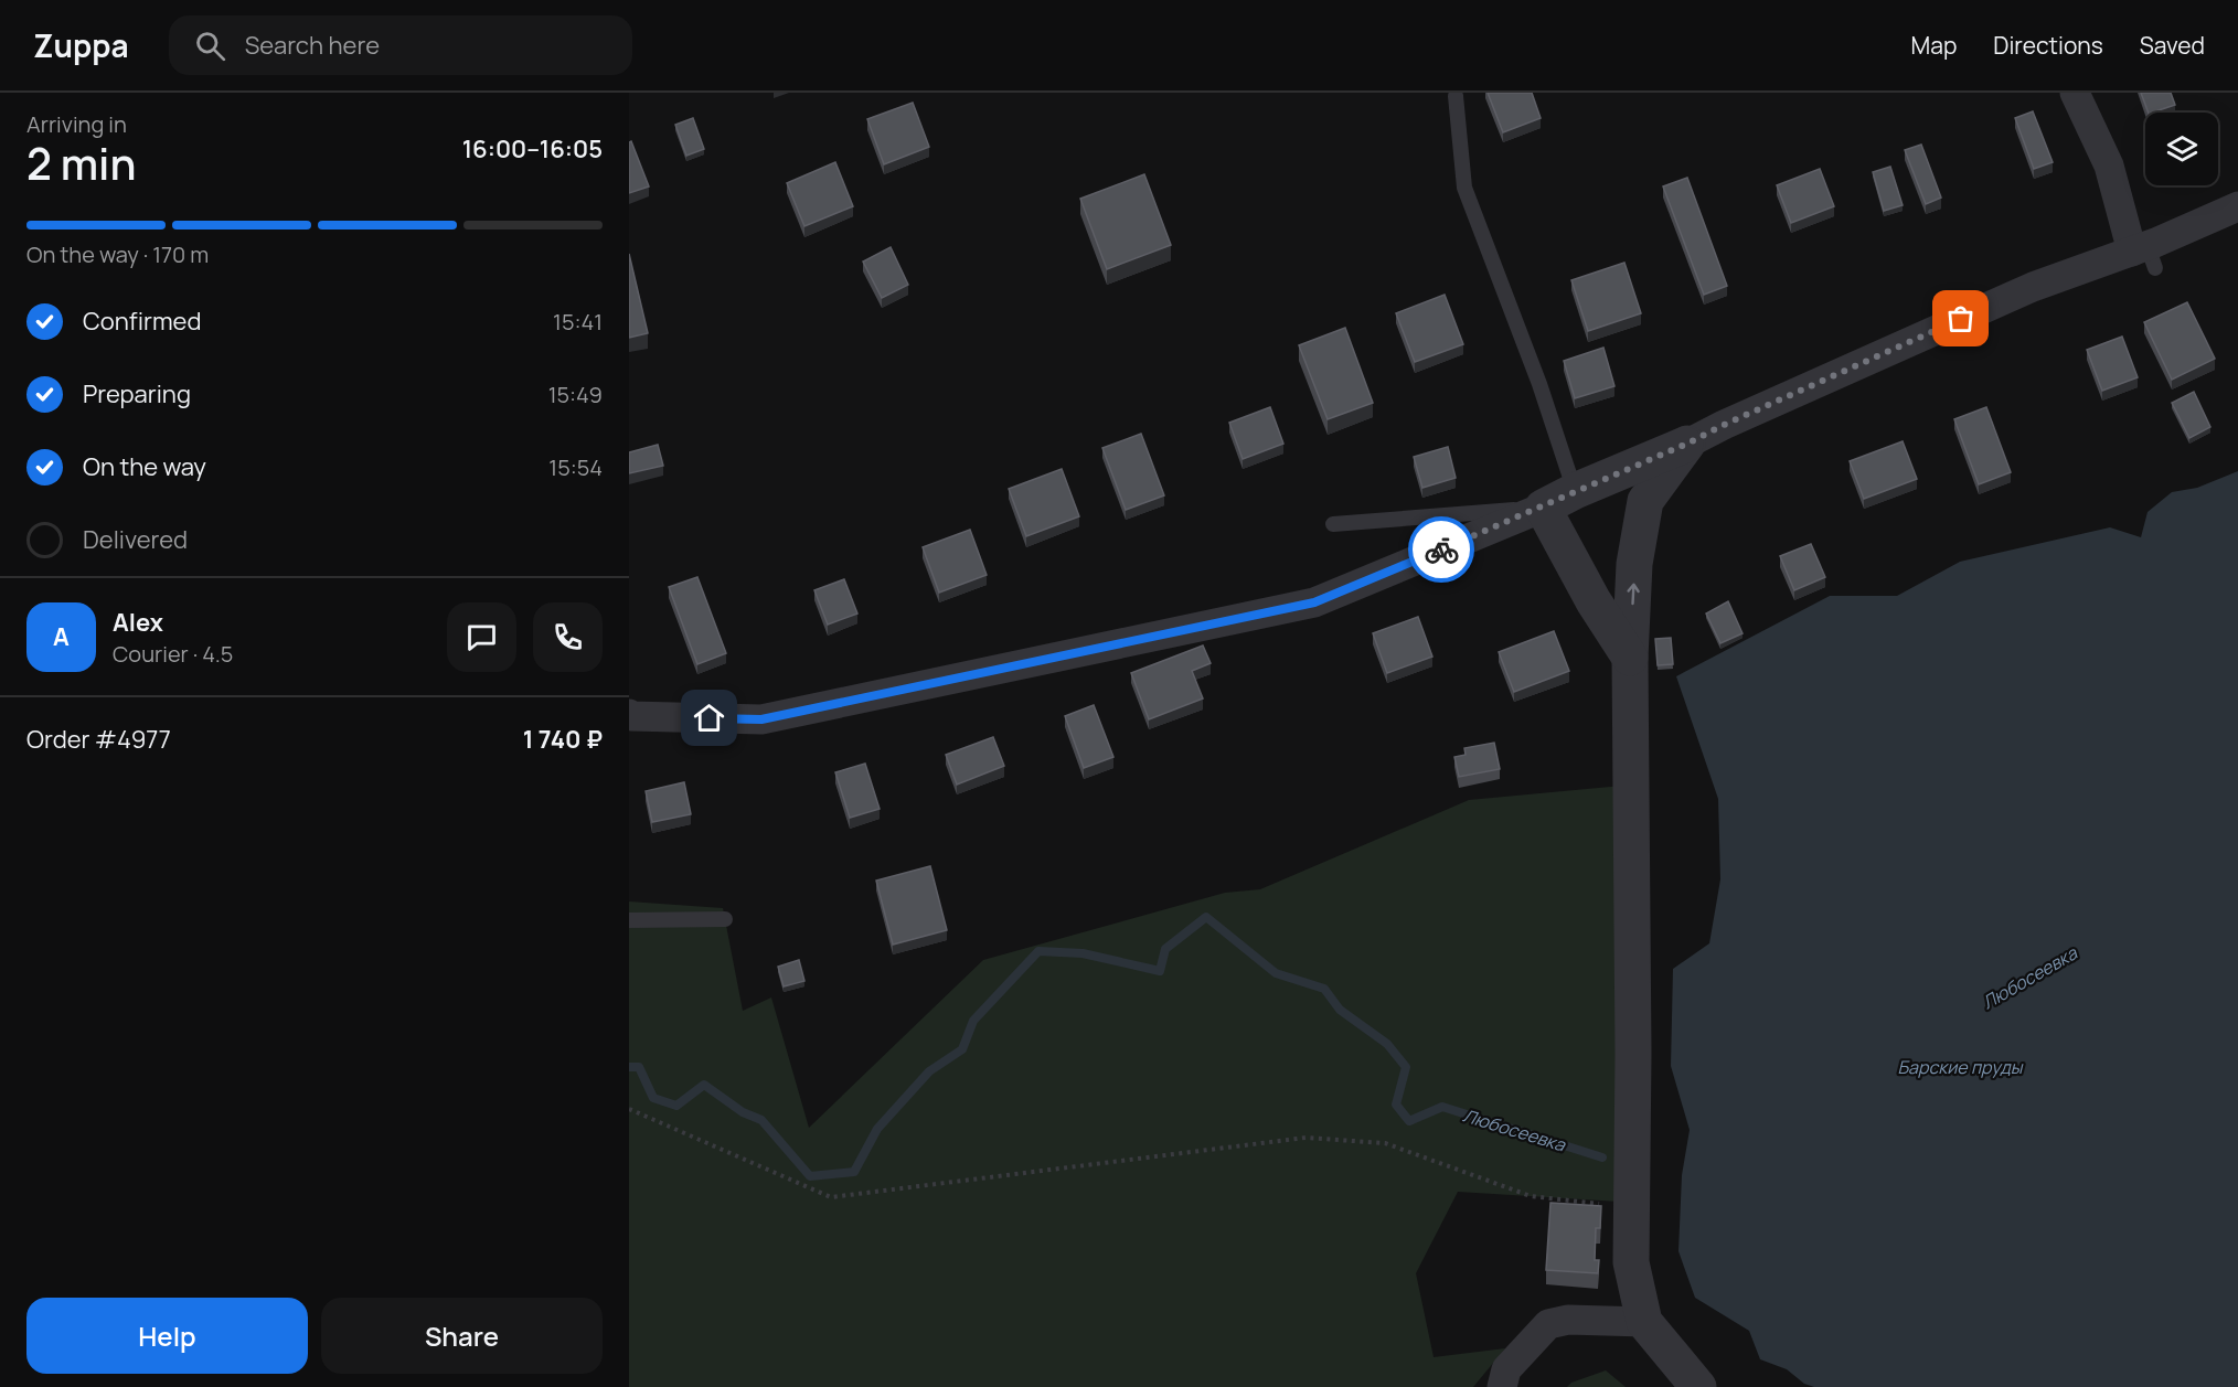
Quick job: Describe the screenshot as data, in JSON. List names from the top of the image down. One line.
{"water":["Любосеевка","Барские пруды"],"page":{"header":"Zuppa","search":"Search here","nav":["Map","Directions","Saved"],"heading":["2 min","Arriving in","16:00–16:05"],"panel":["Alex","Courier · 4.5","Order #4977","1 740 ₽"],"bar":"On the way · 170 m","list":[["Confirmed","15:41"],["Preparing","15:49"],["On the way","15:54"],"Delivered"],"round":"A","buttons":["Help","Share"]}}
